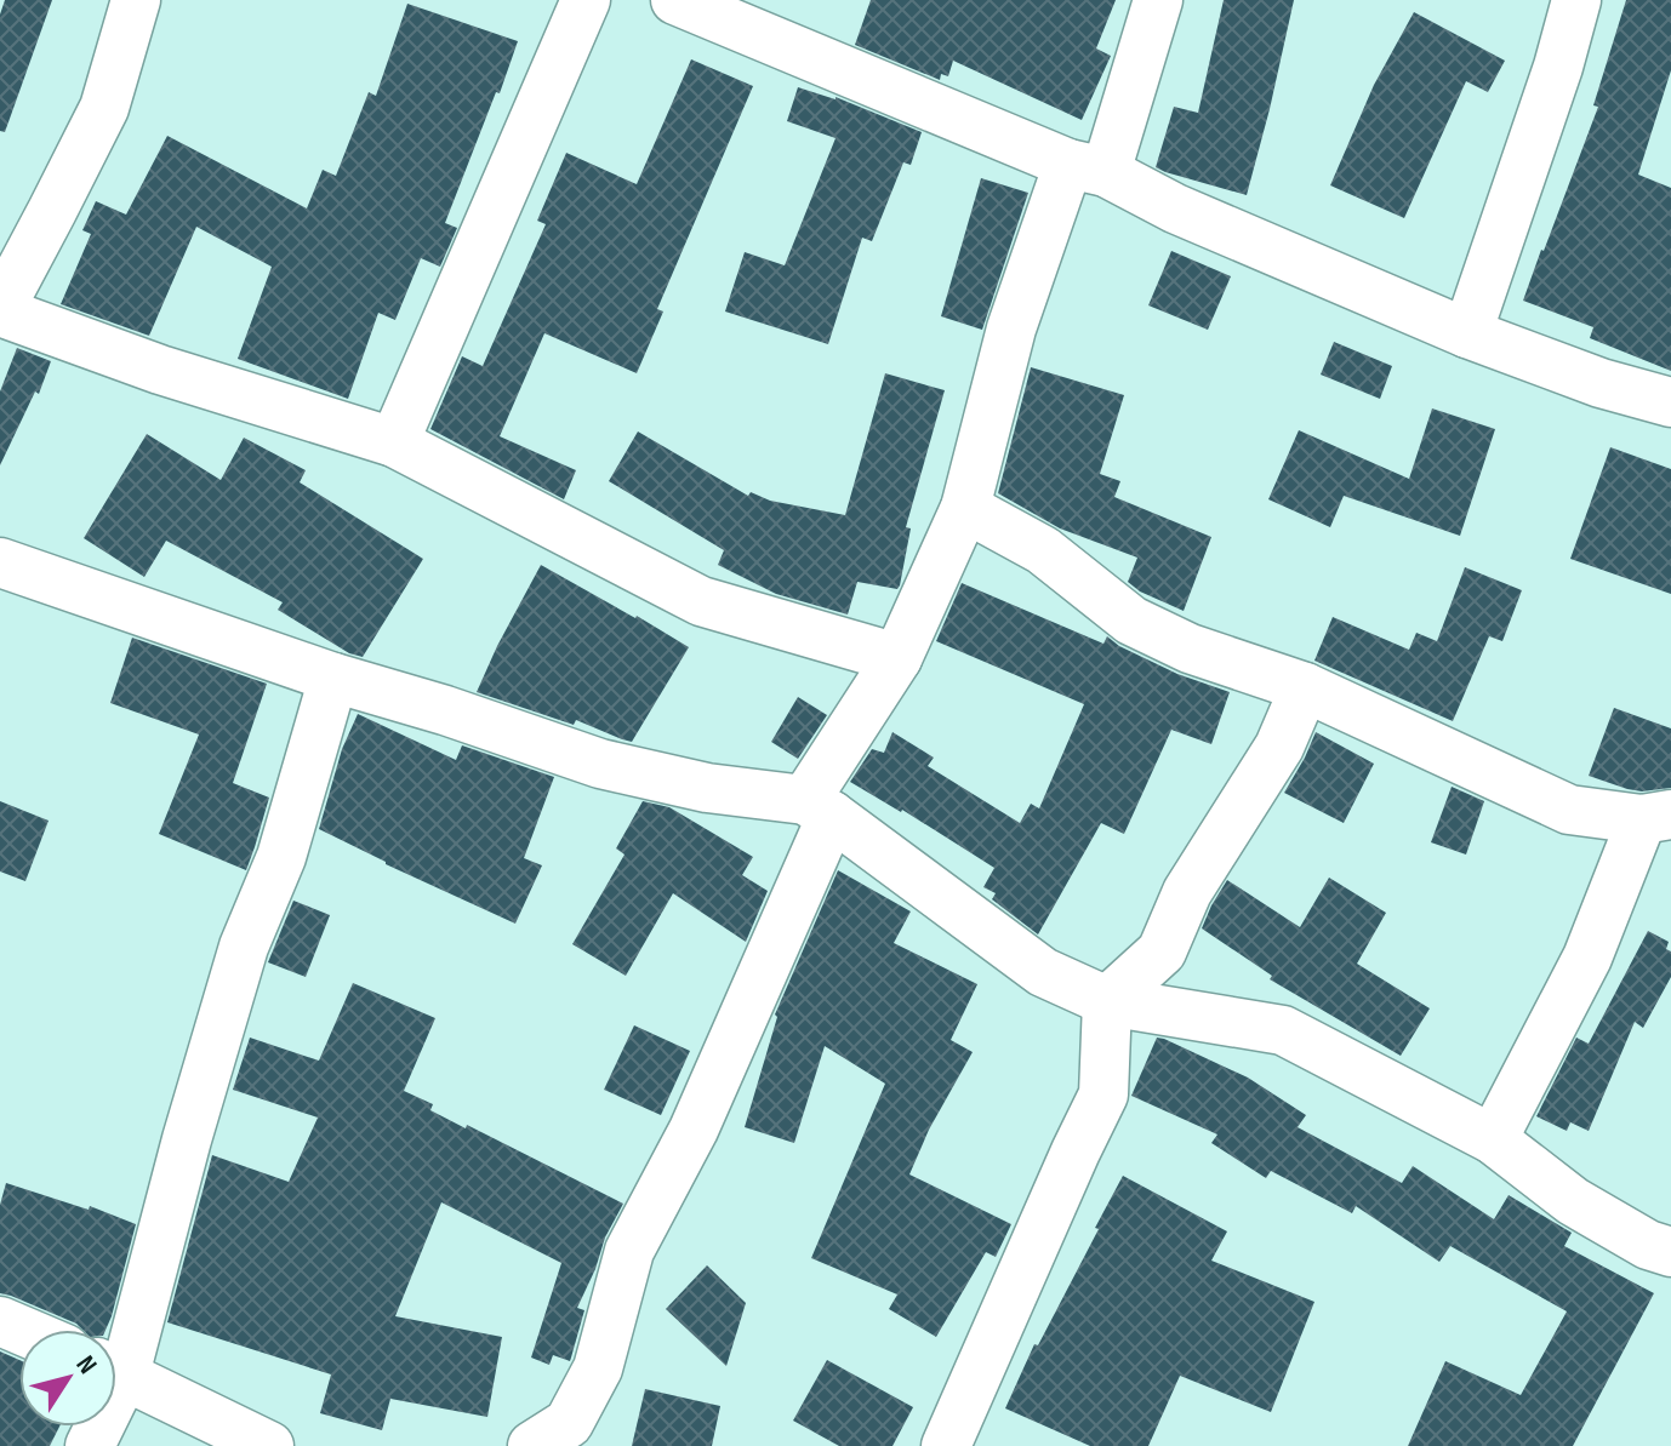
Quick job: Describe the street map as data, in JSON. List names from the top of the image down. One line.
{"north":"top right"}
